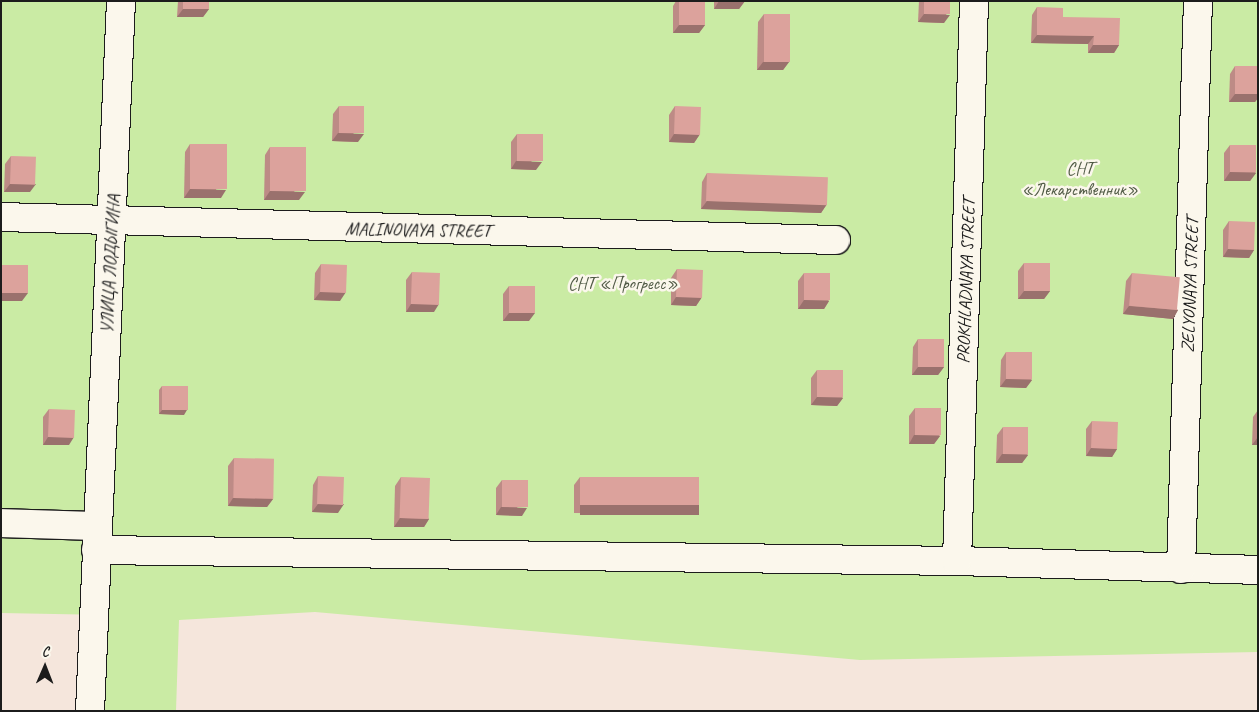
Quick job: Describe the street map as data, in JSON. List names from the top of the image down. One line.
{"streets":{"street":["MALINOVAYA STREET","УЛИЦА ЛОДЫГИНА","PROKHLADNAYA STREET","ZELYONAYA STREET"]},"crossings":[["MALINOVAYA STREET","УЛИЦА ЛОДЫГИНА"]],"parks":["СНТ «Лекарственник»","СНТ «Прогресс»"],"north":"top"}
